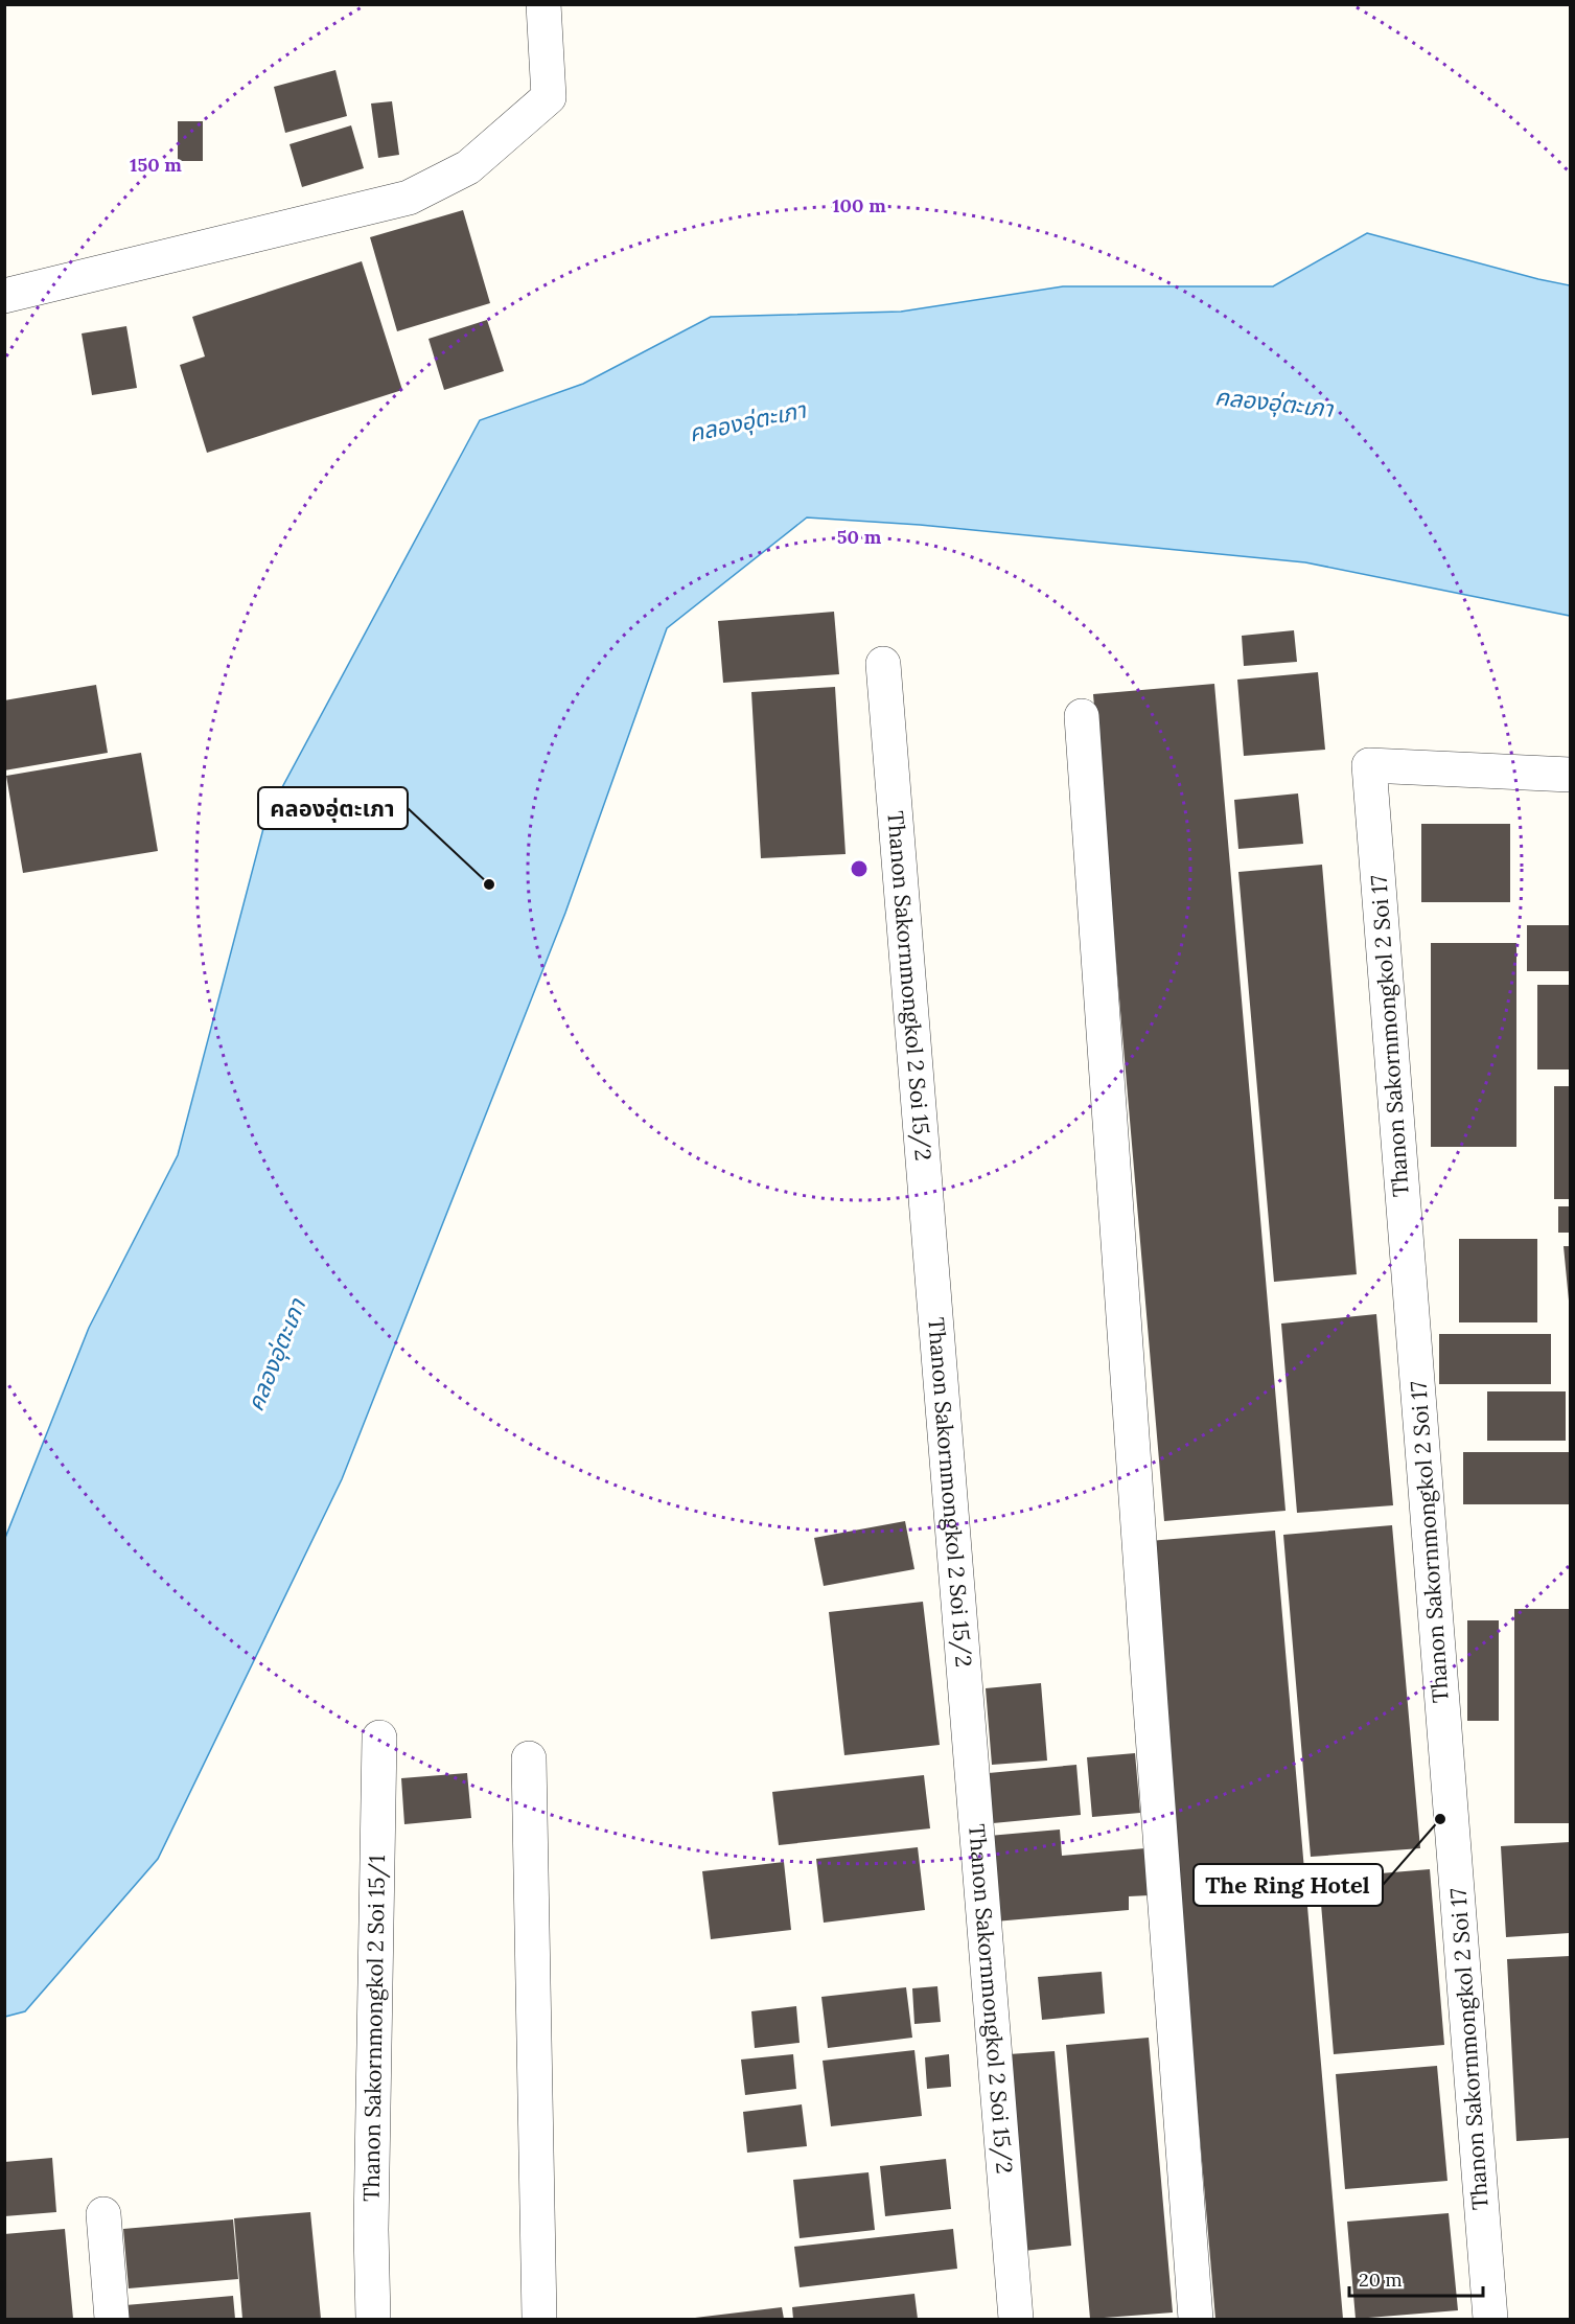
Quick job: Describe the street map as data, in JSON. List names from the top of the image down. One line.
{"streets":{"street":["Thanon Sakornmongkol 2 Soi 15/2","Thanon Sakornmongkol 2 Soi 17","Thanon Sakornmongkol 2 Soi 15/1"]},"water":["คลองอุ่ตะเภา"],"places":["คลองอุ่ตะเภา","The Ring Hotel"],"scale_bar":"20 m","rings":["150 m","100 m","50 m"]}
